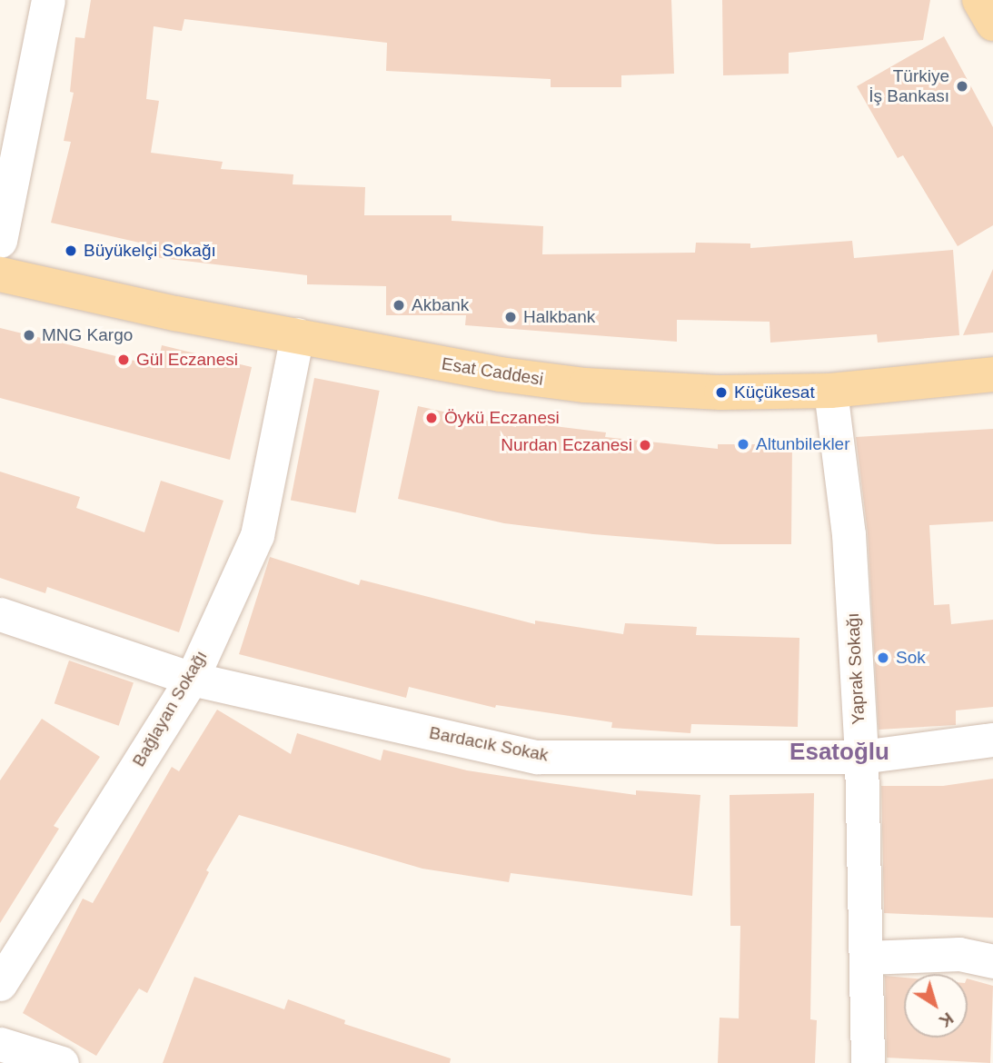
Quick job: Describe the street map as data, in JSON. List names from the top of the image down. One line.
{"streets":{"main road":["Esat Caddesi"],"street":["Yaprak Sokağı","Bağlayan Sokağı","Bardacık Sokak"]},"crossings":[["Esat Caddesi","Yaprak Sokağı"],["Esat Caddesi","Bağlayan Sokağı"],["Yaprak Sokağı","Bardacık Sokak"],["Bağlayan Sokağı","Bardacık Sokak"]],"districts":["Esatoğlu"],"places":["Türkiye İş Bankası","Büyükelçi Sokağı","Akbank","Halkbank","MNG Kargo","Gül Eczanesi","Küçükesat","Öykü Eczanesi","Altunbilekler","Nurdan Eczanesi","Sok"],"north":"bottom right"}
